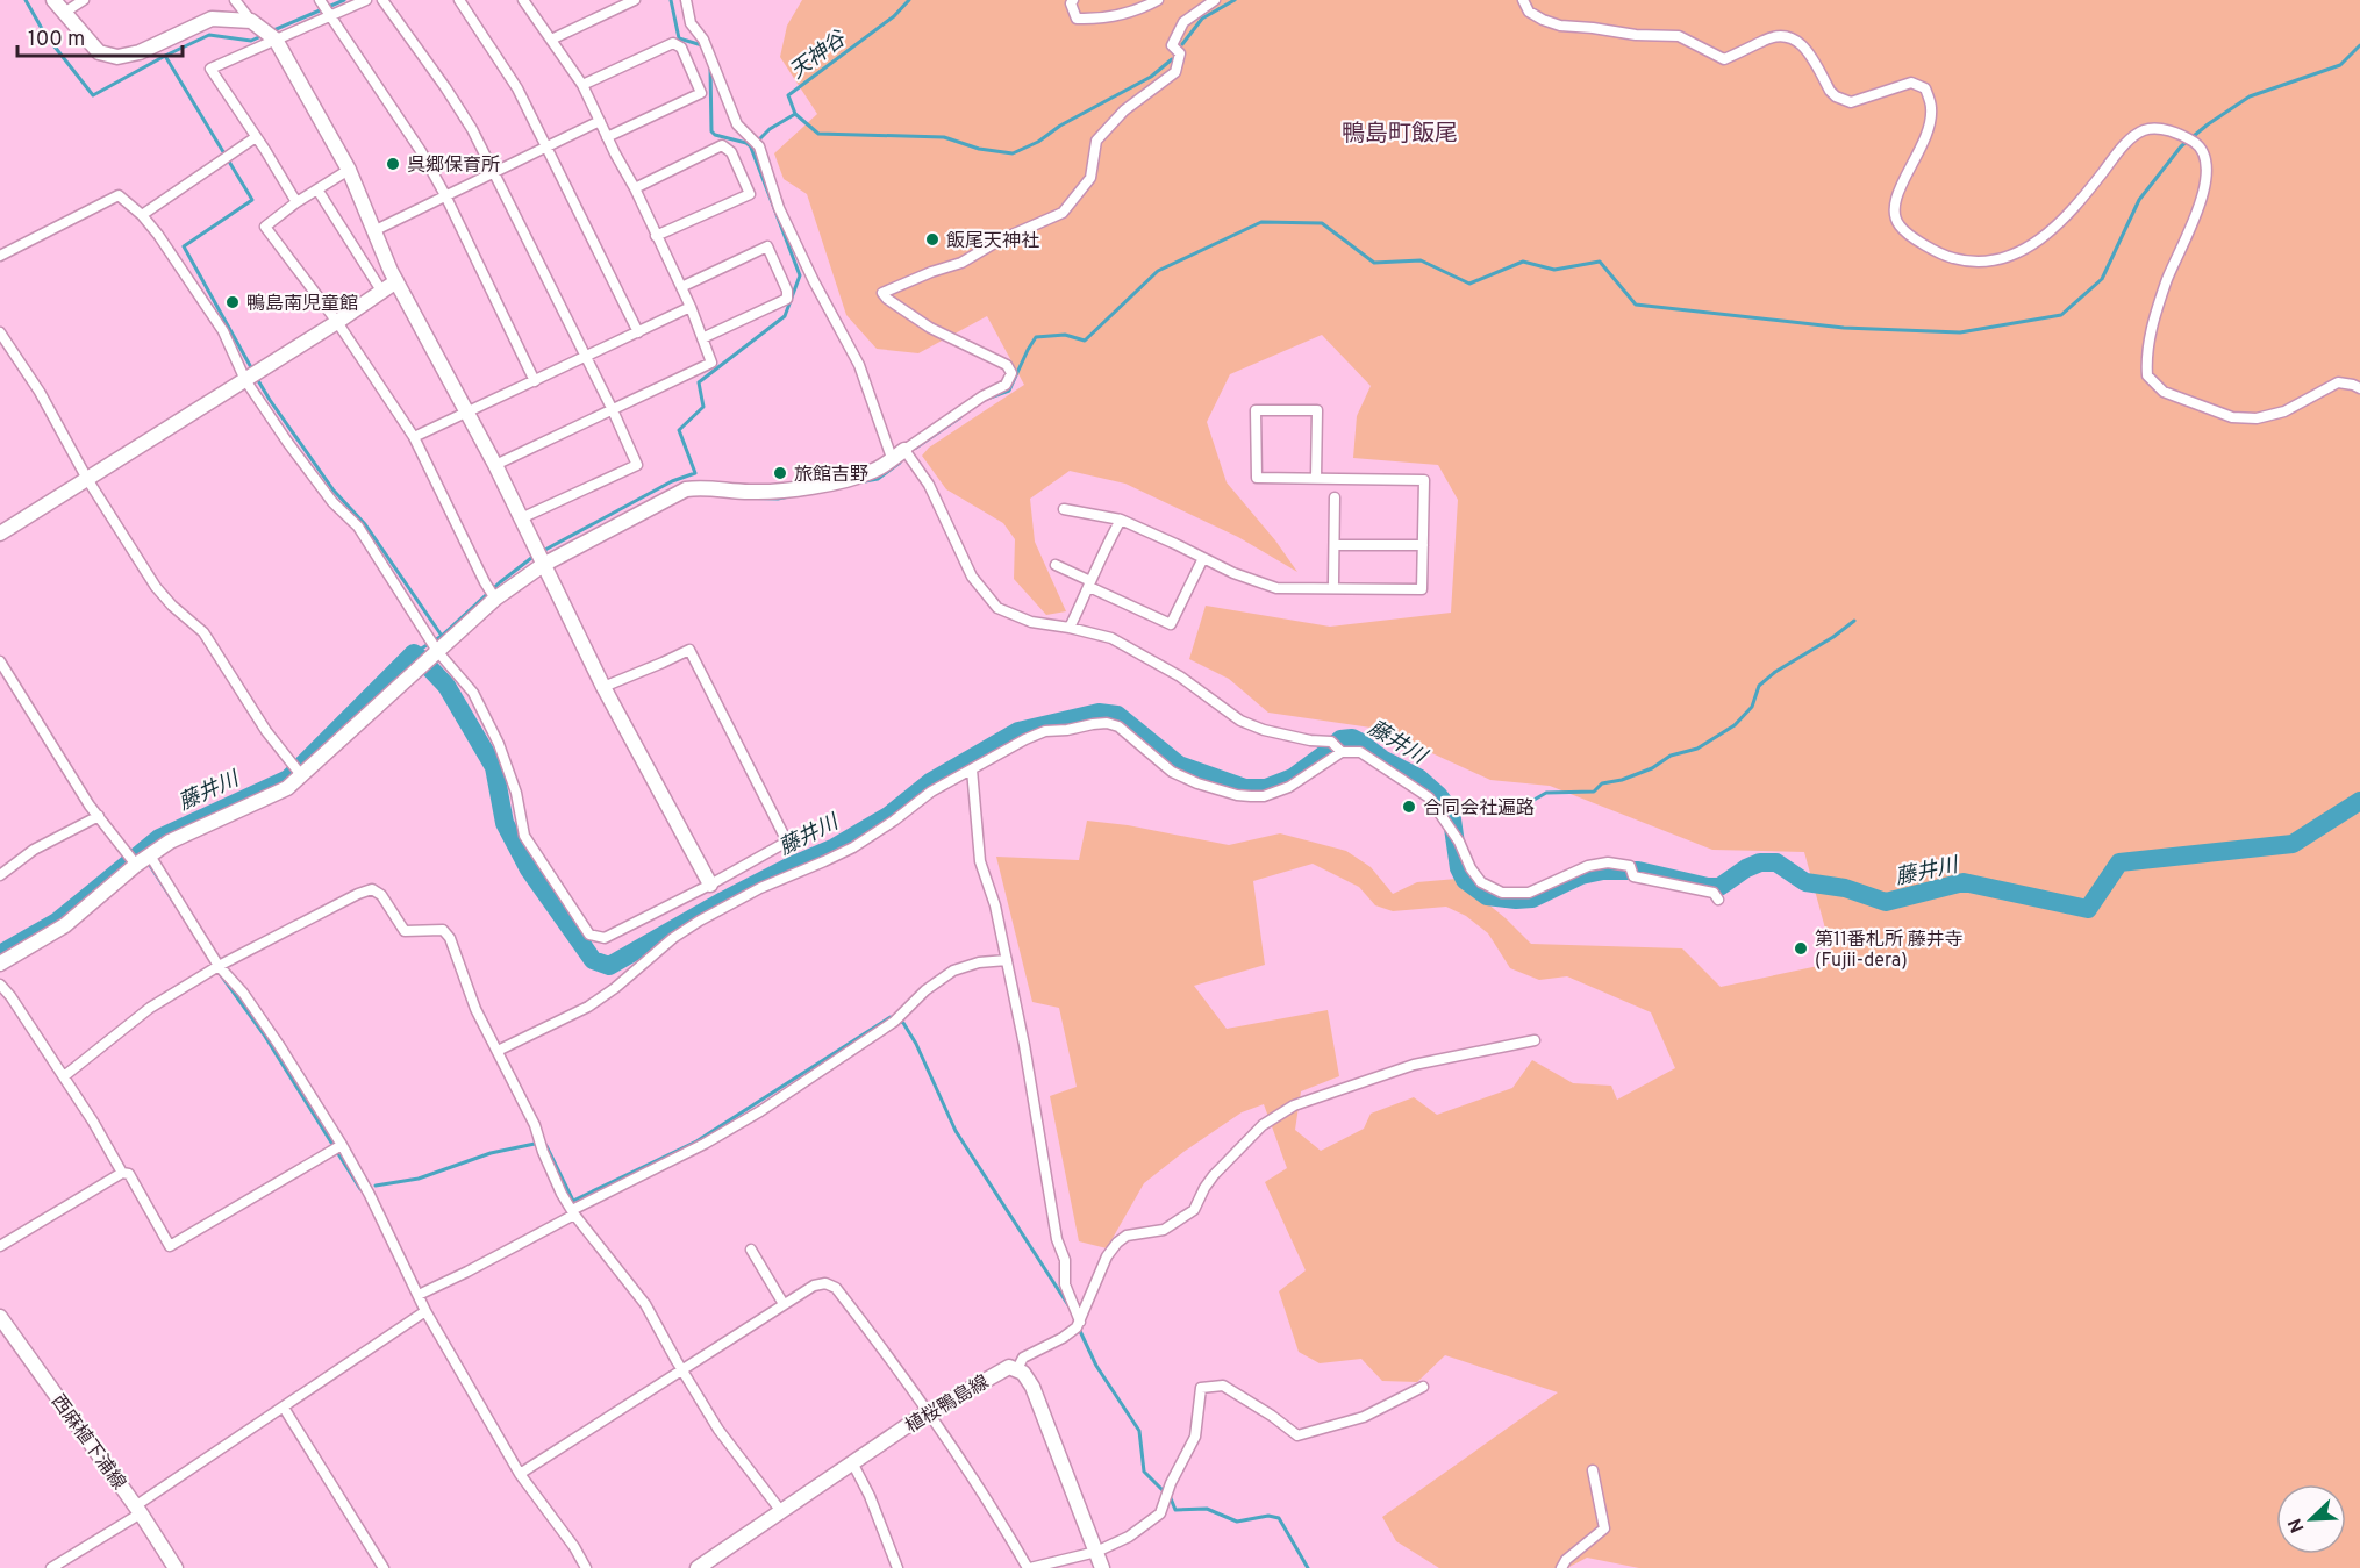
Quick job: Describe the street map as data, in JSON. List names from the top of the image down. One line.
{"streets":{"street":["植桜鴨島線","西麻植下浦線"]},"districts":["鴨島町飯尾"],"water":["天神谷","藤井川"],"places":["呉郷保育所","飯尾天神社","鴨島南児童館","旅館吉野","合同会社遍路","第11番札所 藤井寺 (Fujii-dera)"],"scale_bar":"100 m","north":"bottom left"}
